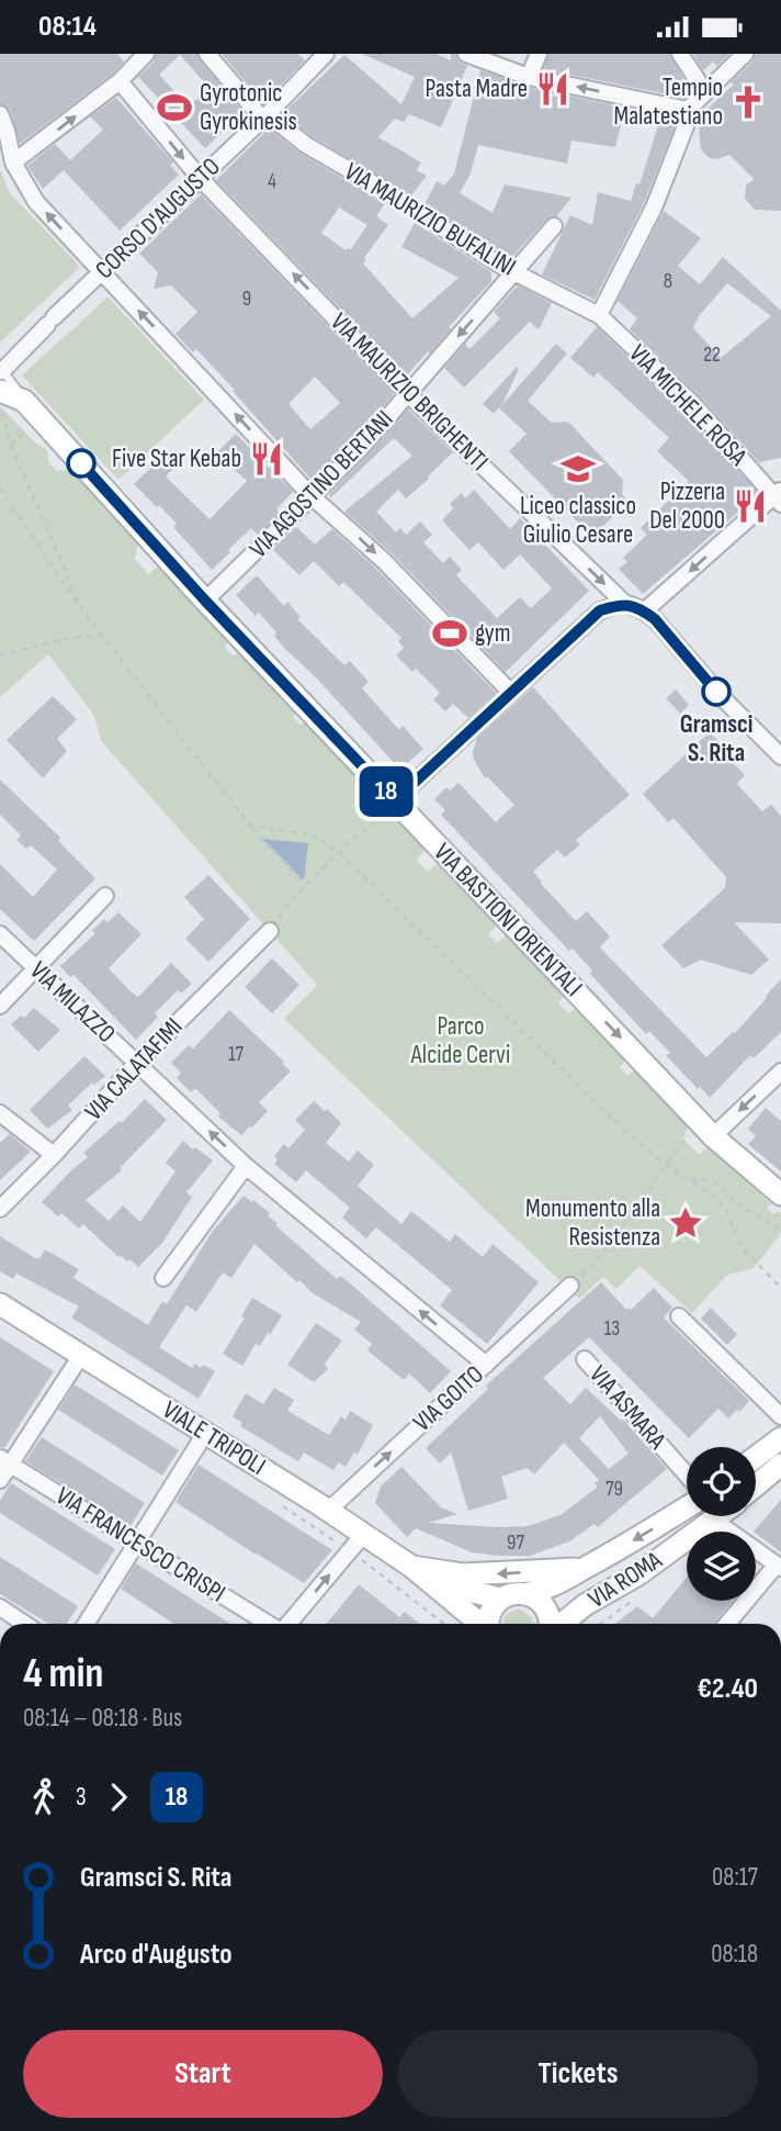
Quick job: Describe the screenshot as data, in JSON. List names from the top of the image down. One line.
{"streets":{"street":["CORSO D'AUGUSTO","VIA MAURIZIO BUFALINI","VIA MAURIZIO BRIGHENTI","VIA MICHELE ROSA","VIA AGOSTINO BERTANI","VIA BASTIONI ORIENTALI","VIA MILAZZO","VIA CALATAFIMI","VIA GOITO","VIA ASMARA","VIALE TRIPOLI","VIA FRANCESCO CRISPI","VIA ROMA"]},"crossings":[["CORSO D'AUGUSTO","VIA MAURIZIO BUFALINI"],["CORSO D'AUGUSTO","VIA MAURIZIO BRIGHENTI"],["CORSO D'AUGUSTO","VIA BASTIONI ORIENTALI"],["VIA MAURIZIO BUFALINI","VIA MICHELE ROSA"],["VIA MAURIZIO BUFALINI","VIA AGOSTINO BERTANI"],["VIA MAURIZIO BRIGHENTI","VIA AGOSTINO BERTANI"],["VIA AGOSTINO BERTANI","VIA BASTIONI ORIENTALI"],["VIA MILAZZO","VIA CALATAFIMI"],["VIA MILAZZO","VIA GOITO"],["VIA GOITO","VIALE TRIPOLI"],["VIALE TRIPOLI","VIA ROMA"]],"one_way":["VIA BASTIONI ORIENTALI","VIA MILAZZO","VIA GOITO"],"parks":["Parco Alcide Cervi"],"places":{"restaurant":["Pasta Madre","Five Star Kebab","Pizzerıa Del 2000"],"church":["Tempio Malatestiano"],"sports":["Gyrotonic Gyrokinesis","gym"],"school or university":["Liceo classico Giulio Cesare"],"other":["Gramsci S. Rita"],"place":["Monumento alla Resistenza"]},"lines":["bus line 18"],"house_numbers":["4","8","9","22","17","13","79","97"],"page":{"status":"08:14","on_map":"18","heading":["4 min","08:14 – 08:18 · Bus","€2.40"],"legs":["3","18"],"list":[{"name":"Gramsci S. Rita","value":"08:17"},{"name":"Arco d'Augusto","value":"08:18"}],"buttons":["Start","Tickets"]}}
